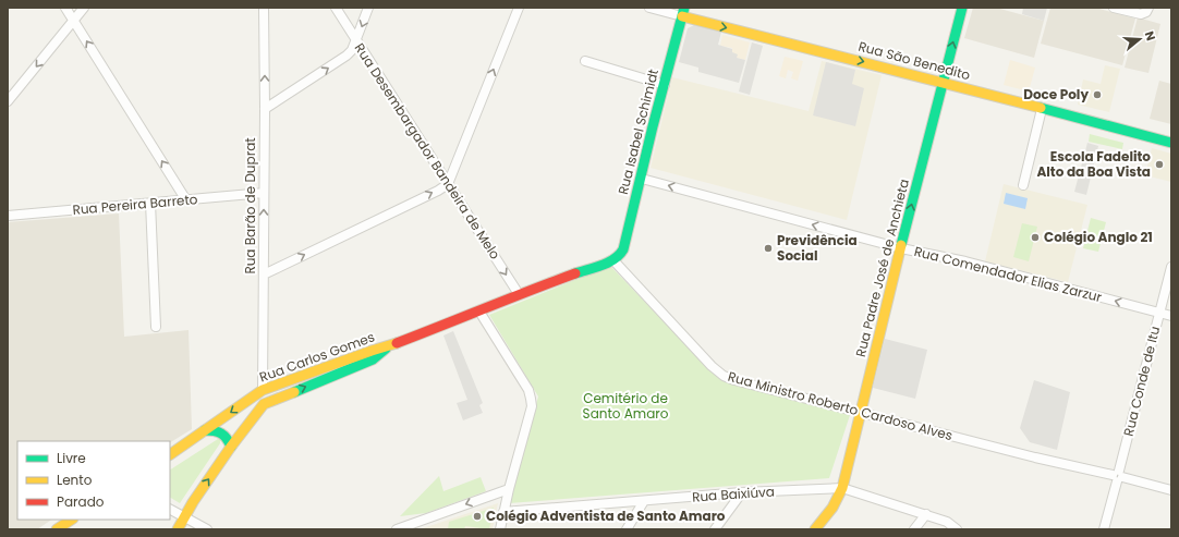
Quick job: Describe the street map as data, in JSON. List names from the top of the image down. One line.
{"streets":{"street":["Rua São Benedito","Rua Isabel Schimidt","Rua Desembargador Bandeira de Melo","Rua Pereira Barreto","Rua Barão de Duprat","Rua Padre José de Anchieta","Rua Comendador Elias Zarzur","Rua Carlos Gomes","Rua Conde de Itu","Rua Ministro Roberto Cardoso Alves","Rua Baixiúva"]},"crossings":[["Rua São Benedito","Rua Isabel Schimidt"],["Rua São Benedito","Rua Padre José de Anchieta"],["Rua Isabel Schimidt","Rua Comendador Elias Zarzur"],["Rua Isabel Schimidt","Rua Carlos Gomes"],["Rua Isabel Schimidt","Rua Ministro Roberto Cardoso Alves"],["Rua Desembargador Bandeira de Melo","Rua Carlos Gomes"],["Rua Pereira Barreto","Rua Barão de Duprat"],["Rua Barão de Duprat","Rua Carlos Gomes"],["Rua Padre José de Anchieta","Rua Comendador Elias Zarzur"],["Rua Padre José de Anchieta","Rua Ministro Roberto Cardoso Alves"],["Rua Padre José de Anchieta","Rua Baixiúva"],["Rua Comendador Elias Zarzur","Rua Conde de Itu"],["Rua Carlos Gomes","Rua Ministro Roberto Cardoso Alves"],["Rua Conde de Itu","Rua Ministro Roberto Cardoso Alves"]],"one_way":["Rua São Benedito","Rua Desembargador Bandeira de Melo","Rua Barão de Duprat","Rua Padre José de Anchieta","Rua Comendador Elias Zarzur"],"parks":["Cemitério de Santo Amaro"],"places":["Doce Poly","Escola Fadelito Alto da Boa Vista","Colégio Anglo 21","Previdência Social","Colégio Adventista de Santo Amaro"],"legend":["Livre","Lento","Parado"],"north":"right"}
